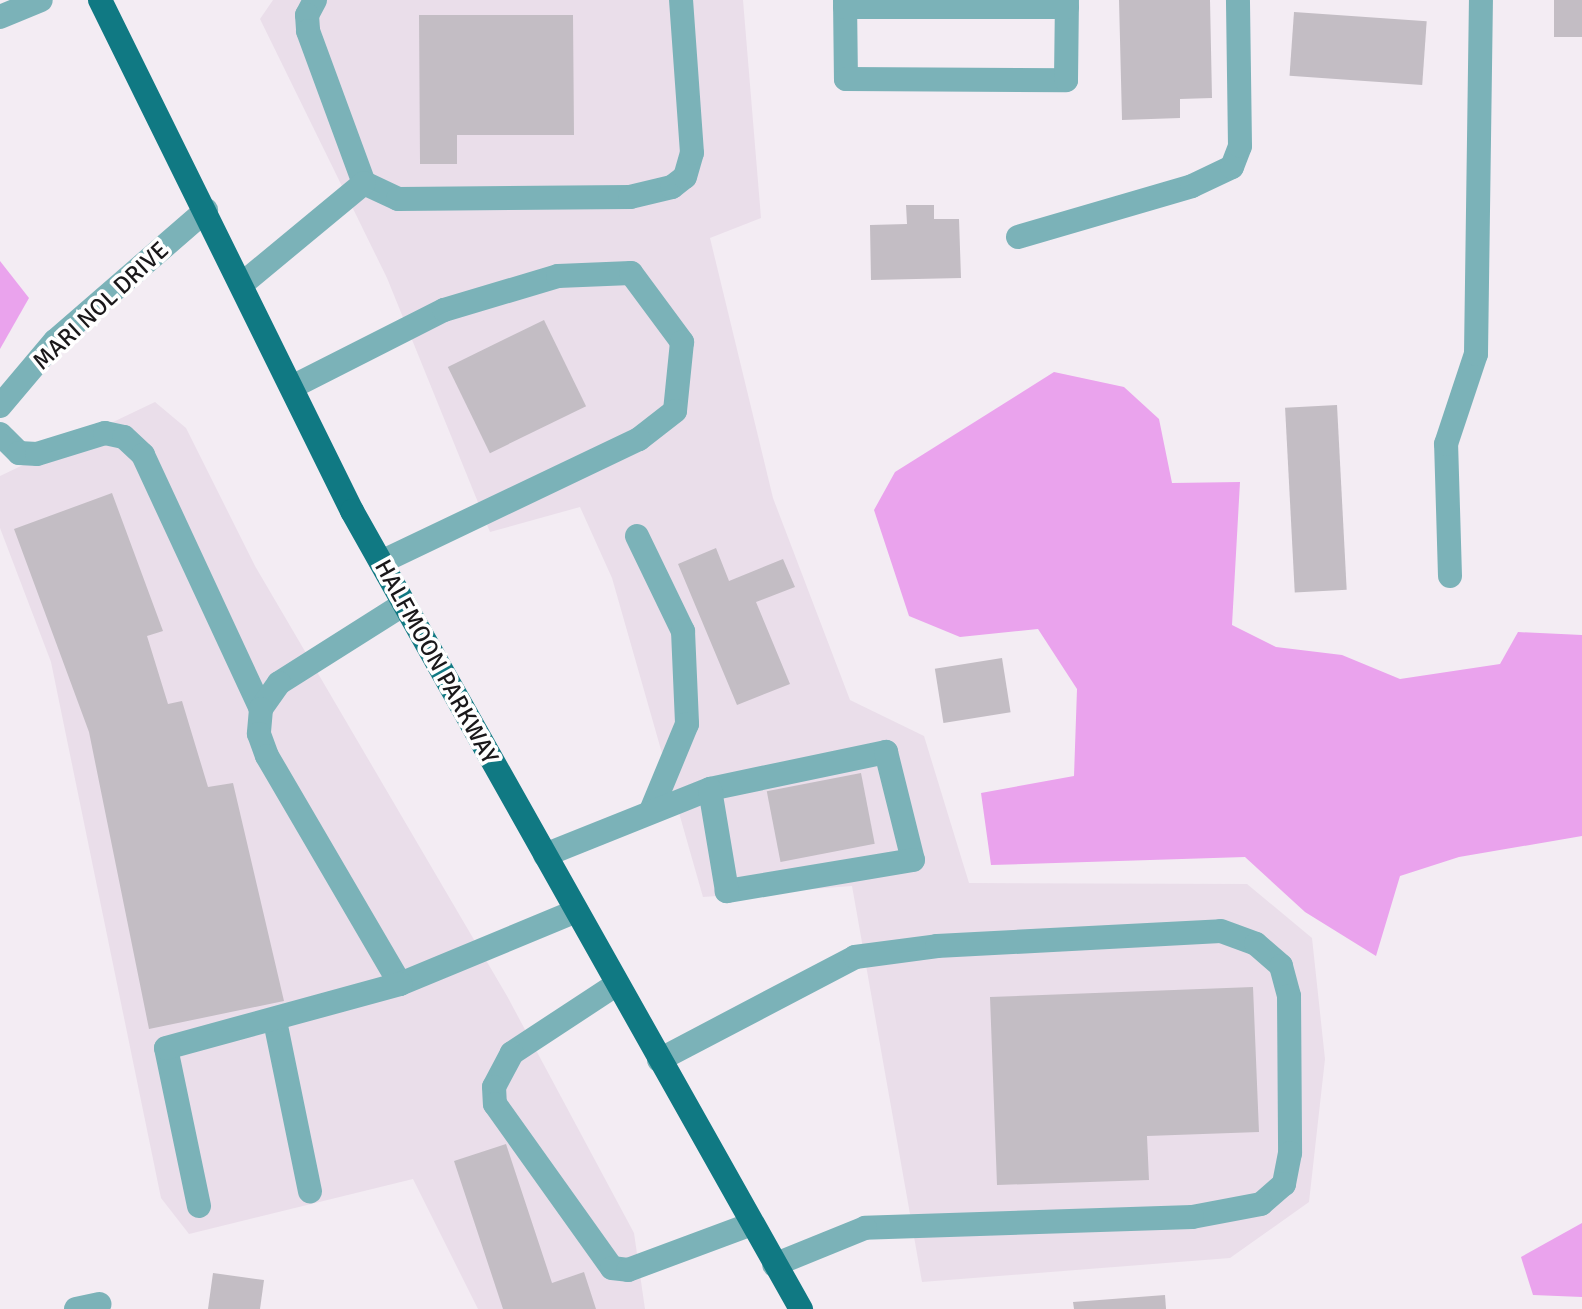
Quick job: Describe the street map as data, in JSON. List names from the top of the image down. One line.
{"streets":{"main road":["HALFMOON PARKWAY"],"street":["MARI NOL DRIVE"]},"crossings":[["MARI NOL DRIVE","HALFMOON PARKWAY"]]}
